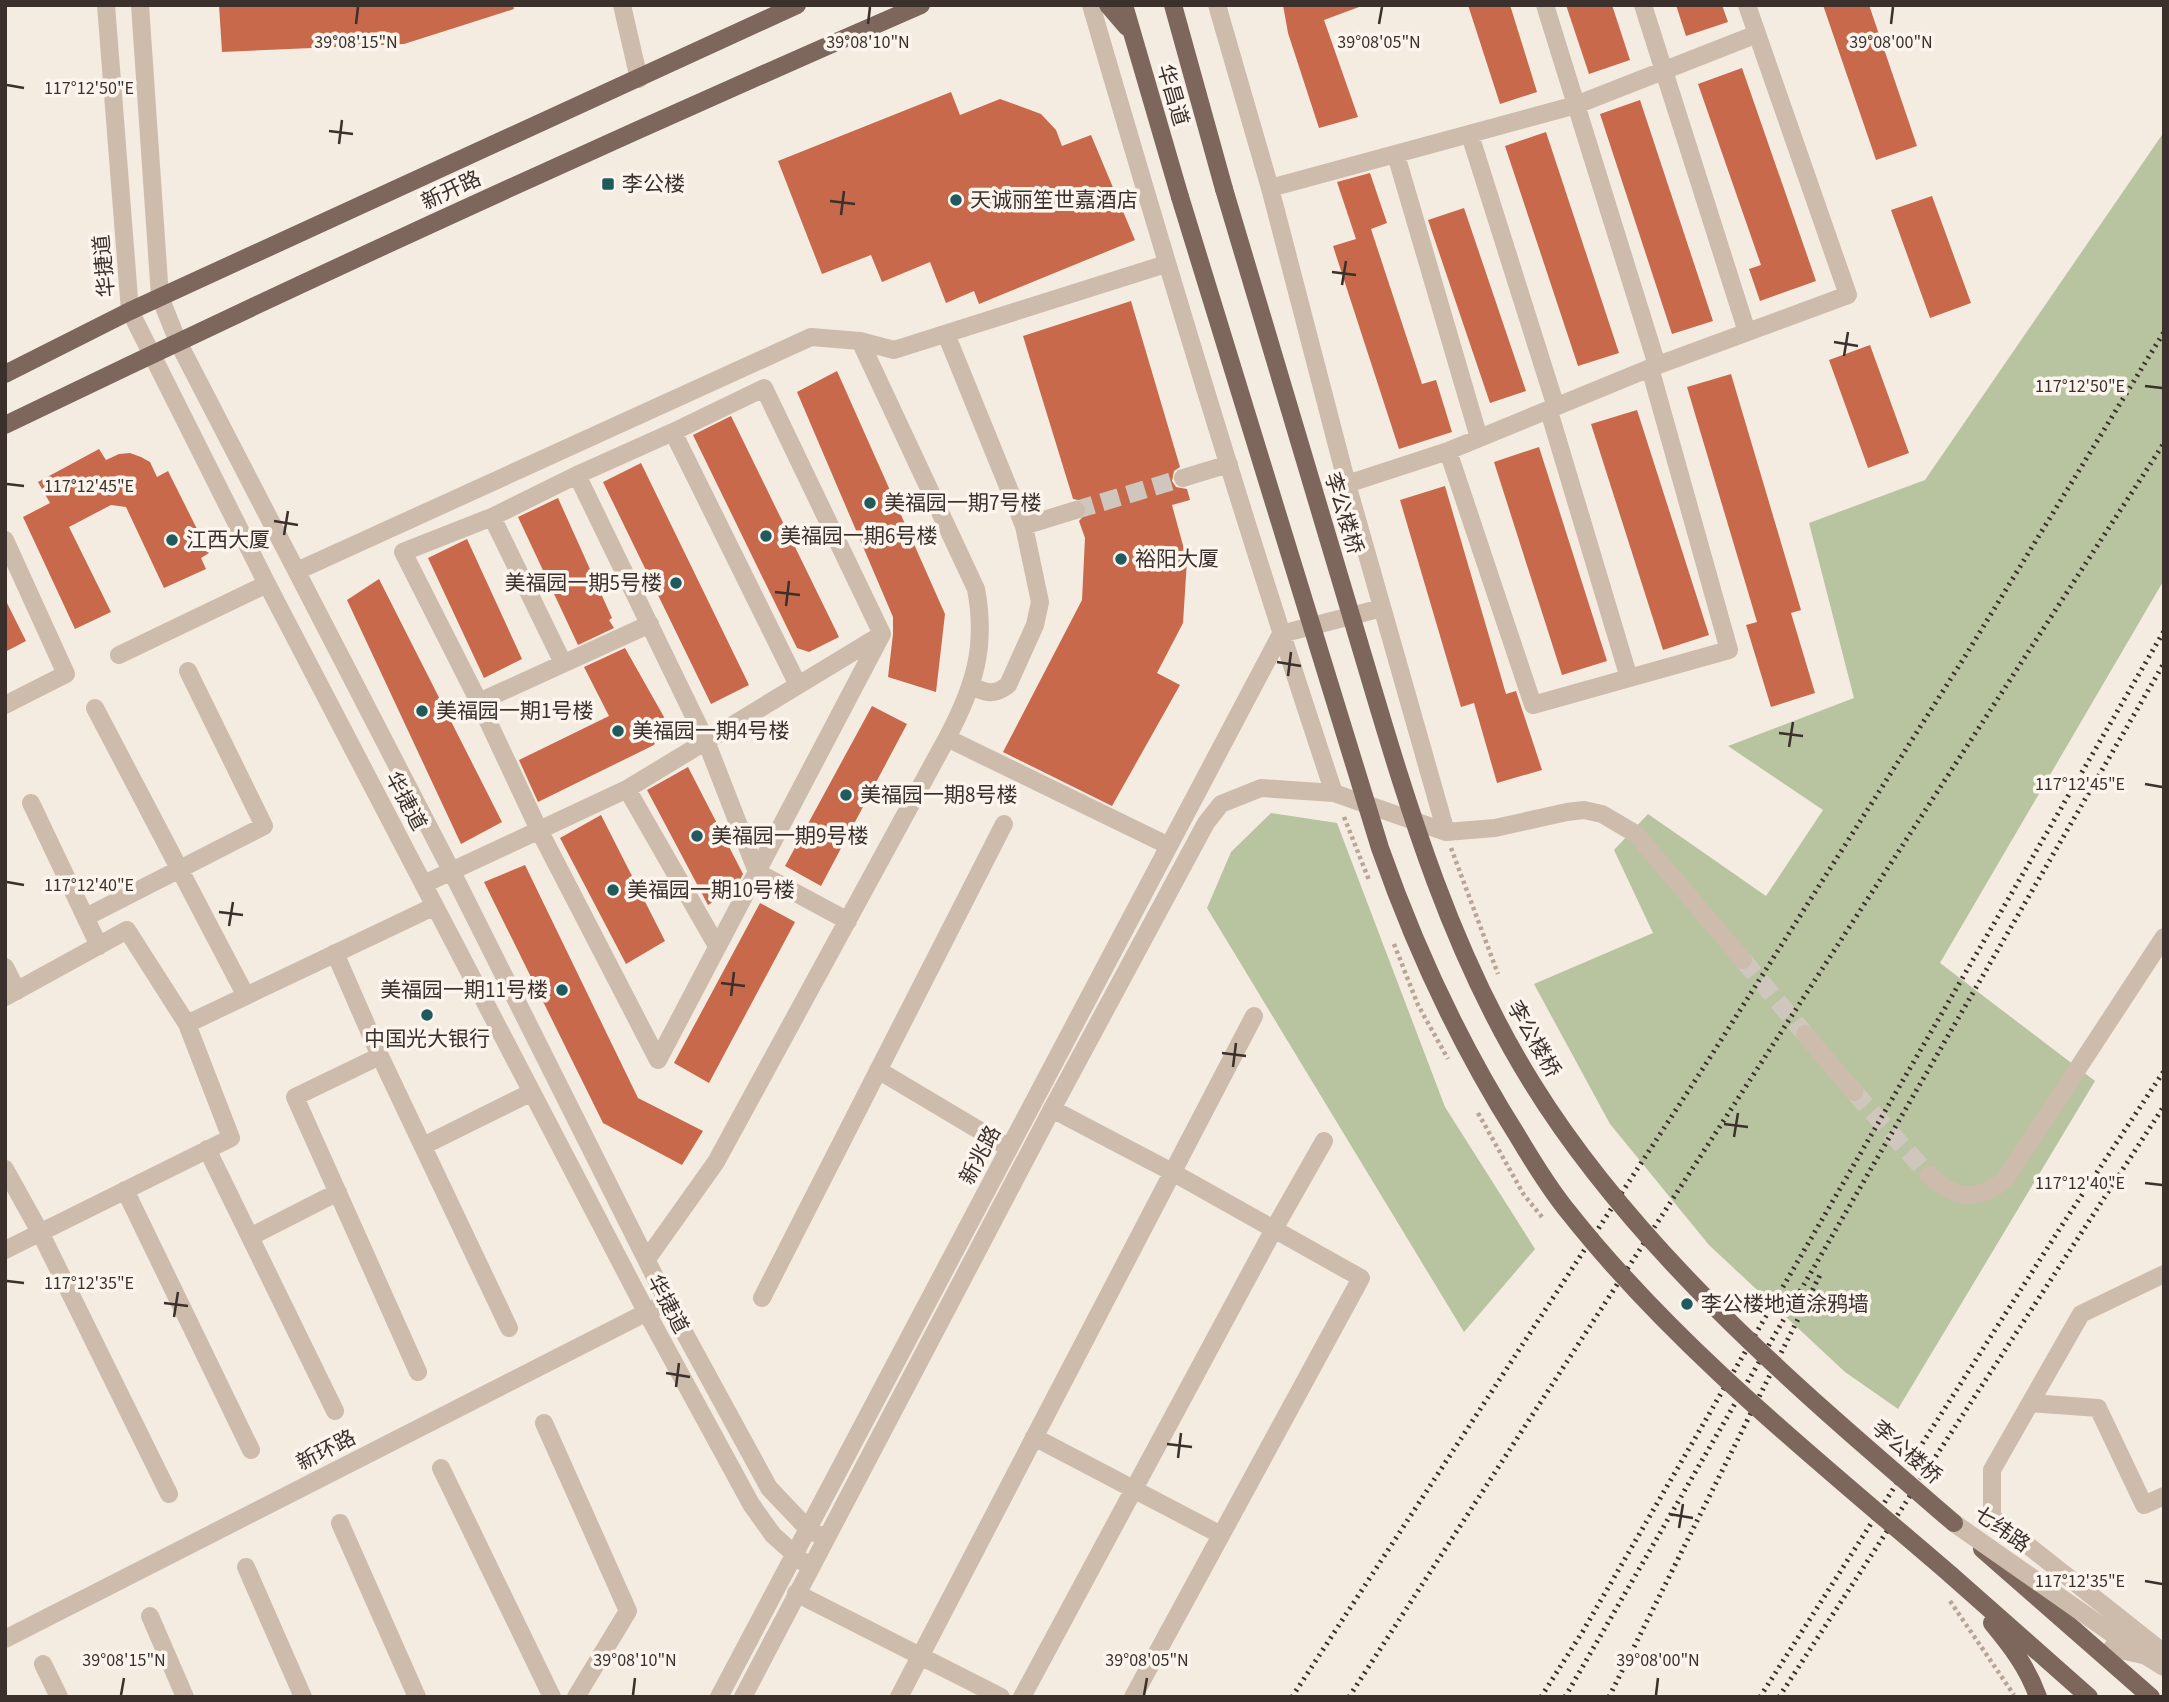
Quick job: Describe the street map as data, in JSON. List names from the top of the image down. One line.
{"streets":{"main road":["华昌道","新开路","李公楼桥"],"street":["华捷道","新兆路","新环路","七纬路"]},"crossings":[["华昌道","李公楼桥"],["新开路","华捷道"],["华捷道","新兆路"],["华捷道","新环路"],["李公楼桥","七纬路"]],"places":{"transit":["李公楼"],"other":["天诚丽笙世嘉酒店","美福园一期7号楼","美福园一期6号楼","江西大厦","裕阳大厦","美福园一期5号楼","美福园一期1号楼","美福园一期4号楼","美福园一期8号楼","美福园一期9号楼","美福园一期10号楼","美福园一期11号楼","中国光大银行","李公楼地道涂鸦墙"]},"coordinates":["39°08'15\"N","39°08'10\"N","39°08'05\"N","39°08'00\"N","117°12'50\"E","117°12'45\"E","117°12'40\"E","117°12'35\"E"]}
